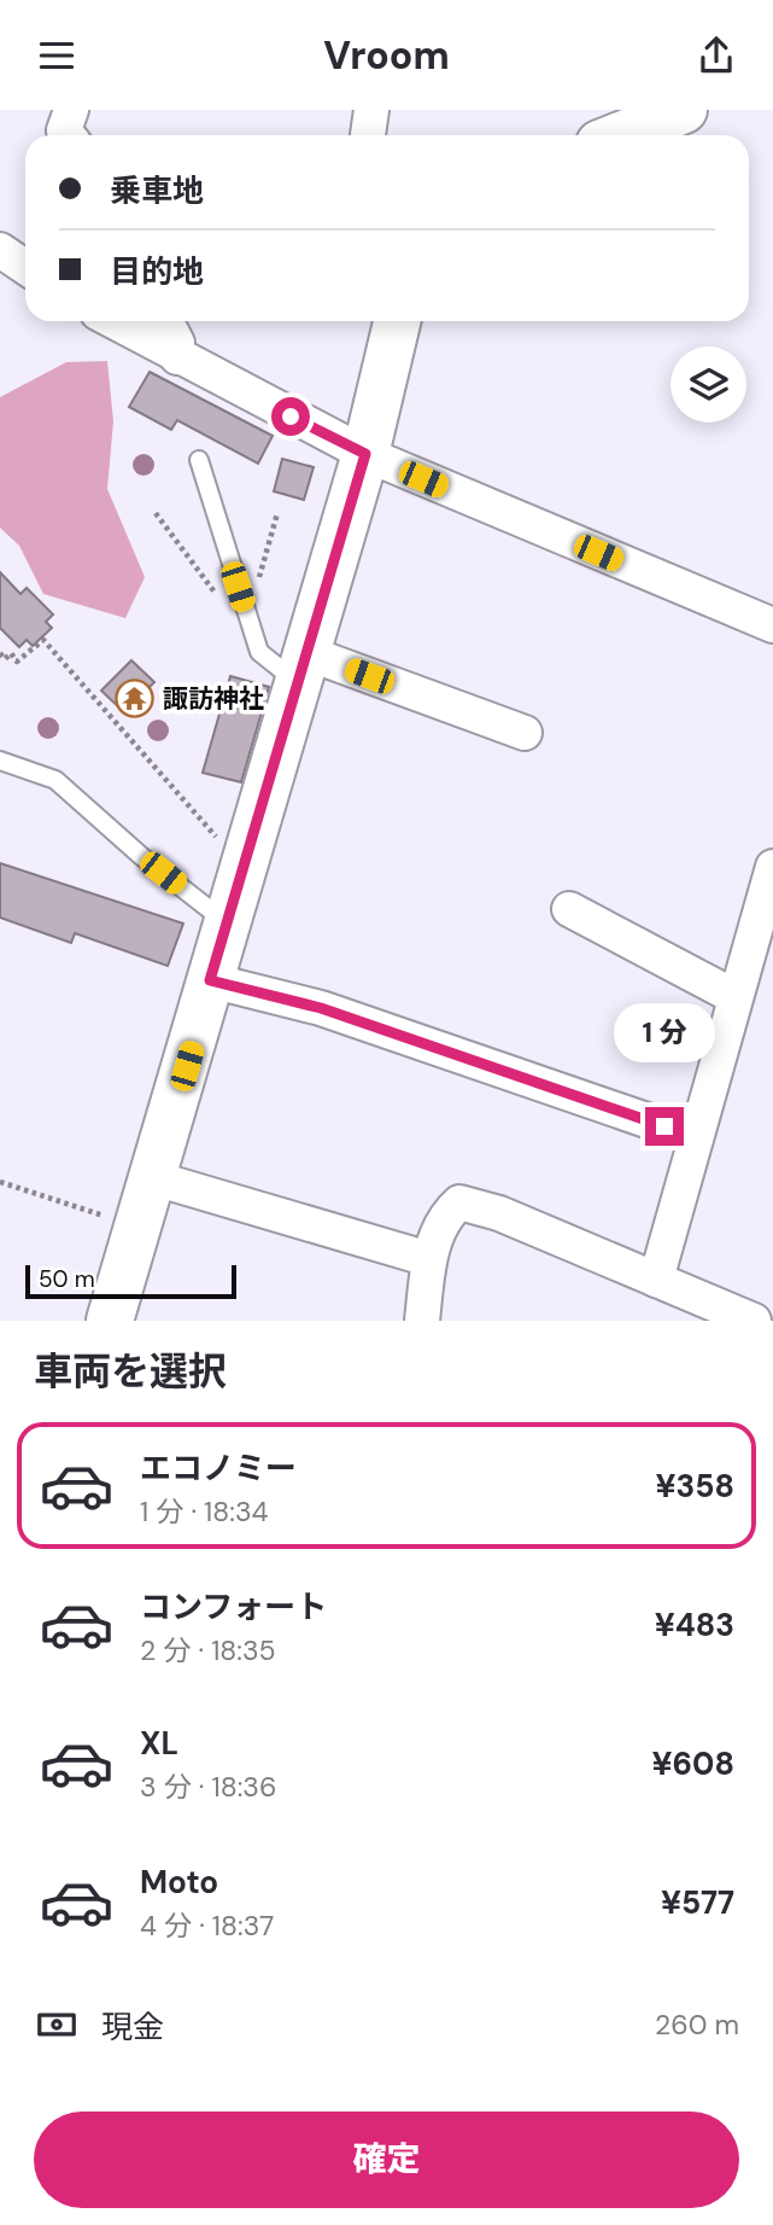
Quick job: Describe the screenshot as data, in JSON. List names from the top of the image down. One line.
{"places":{"temple":["諏訪神社"]},"scale_bar":"50 m","page":{"header":"Vroom","banner":["乗車地","目的地"],"bubble":"1 分","scale":"50 m","heading":"車両を選択","list":[{"name":"エコノミー","note":"1 分 · 18:34","value":"¥358"},{"name":"コンフォート","note":"2 分 · 18:35","value":"¥483"},{"name":"XL","note":"3 分 · 18:36","value":"¥608"},{"name":"Moto","note":"4 分 · 18:37","value":"¥577"}],"pay":["現金","260 m"],"buttons":"確定"}}
